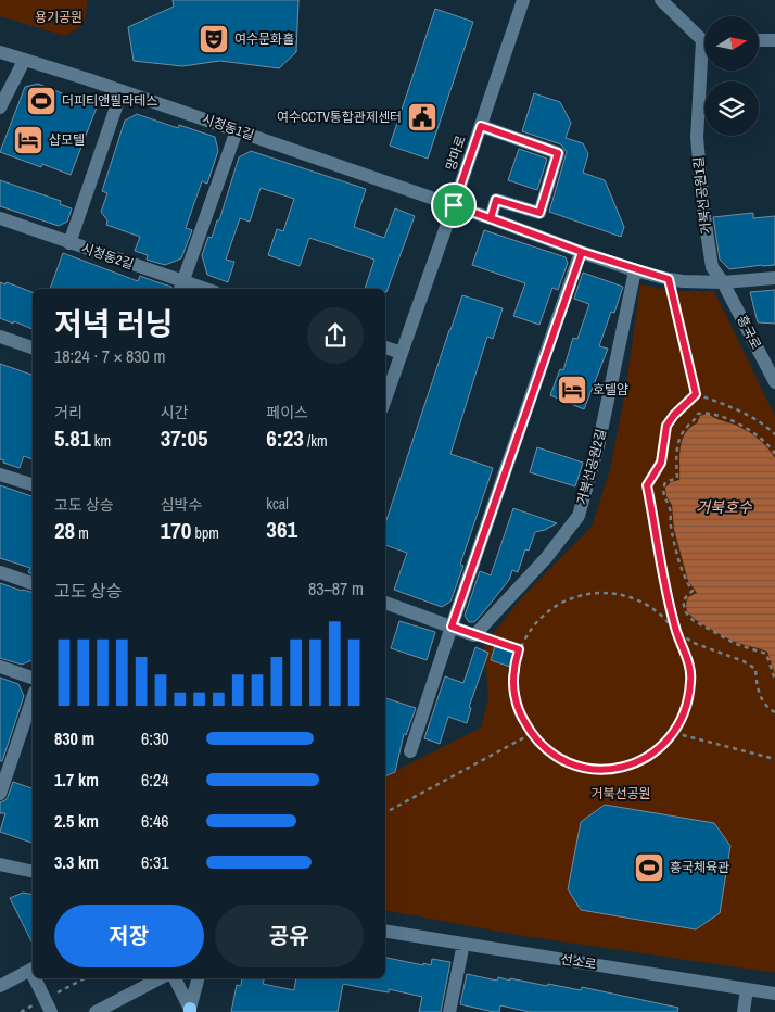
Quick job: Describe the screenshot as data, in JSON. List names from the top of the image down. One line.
{"streets":{"street":["시청동1길","망마로","거북선공원1길","시청동2길","흥국로","거북선공원2길","선소로"]},"crossings":[["시청동1길","망마로"],["거북선공원1길","흥국로"]],"water":["거북호수"],"parks":["용기공원","거북선공원"],"places":{"theatre":["여수문화홀"],"sports":["더피티앤필라테스","흥국체육관"],"public building":["여수CCTV통합관제센터"],"hotel":["샵모텔","호텔얌"]},"north":"right","page":{"heading":["저녁 러닝","18:24 · 7 × 830 m"],"stats":[["거리","5.81 km"],["시간","37:05"],["페이스","6:23 /km"],["고도 상승","28 m"],["심박수","170 bpm"],["kcal","361"]],"chart":["고도 상승","83–87 m"],"list":[{"name":"830 m","note":"6:30"},{"name":"1.7 km","note":"6:24"},{"name":"2.5 km","note":"6:46"},{"name":"3.3 km","note":"6:31"}],"buttons":["저장","공유"]}}
